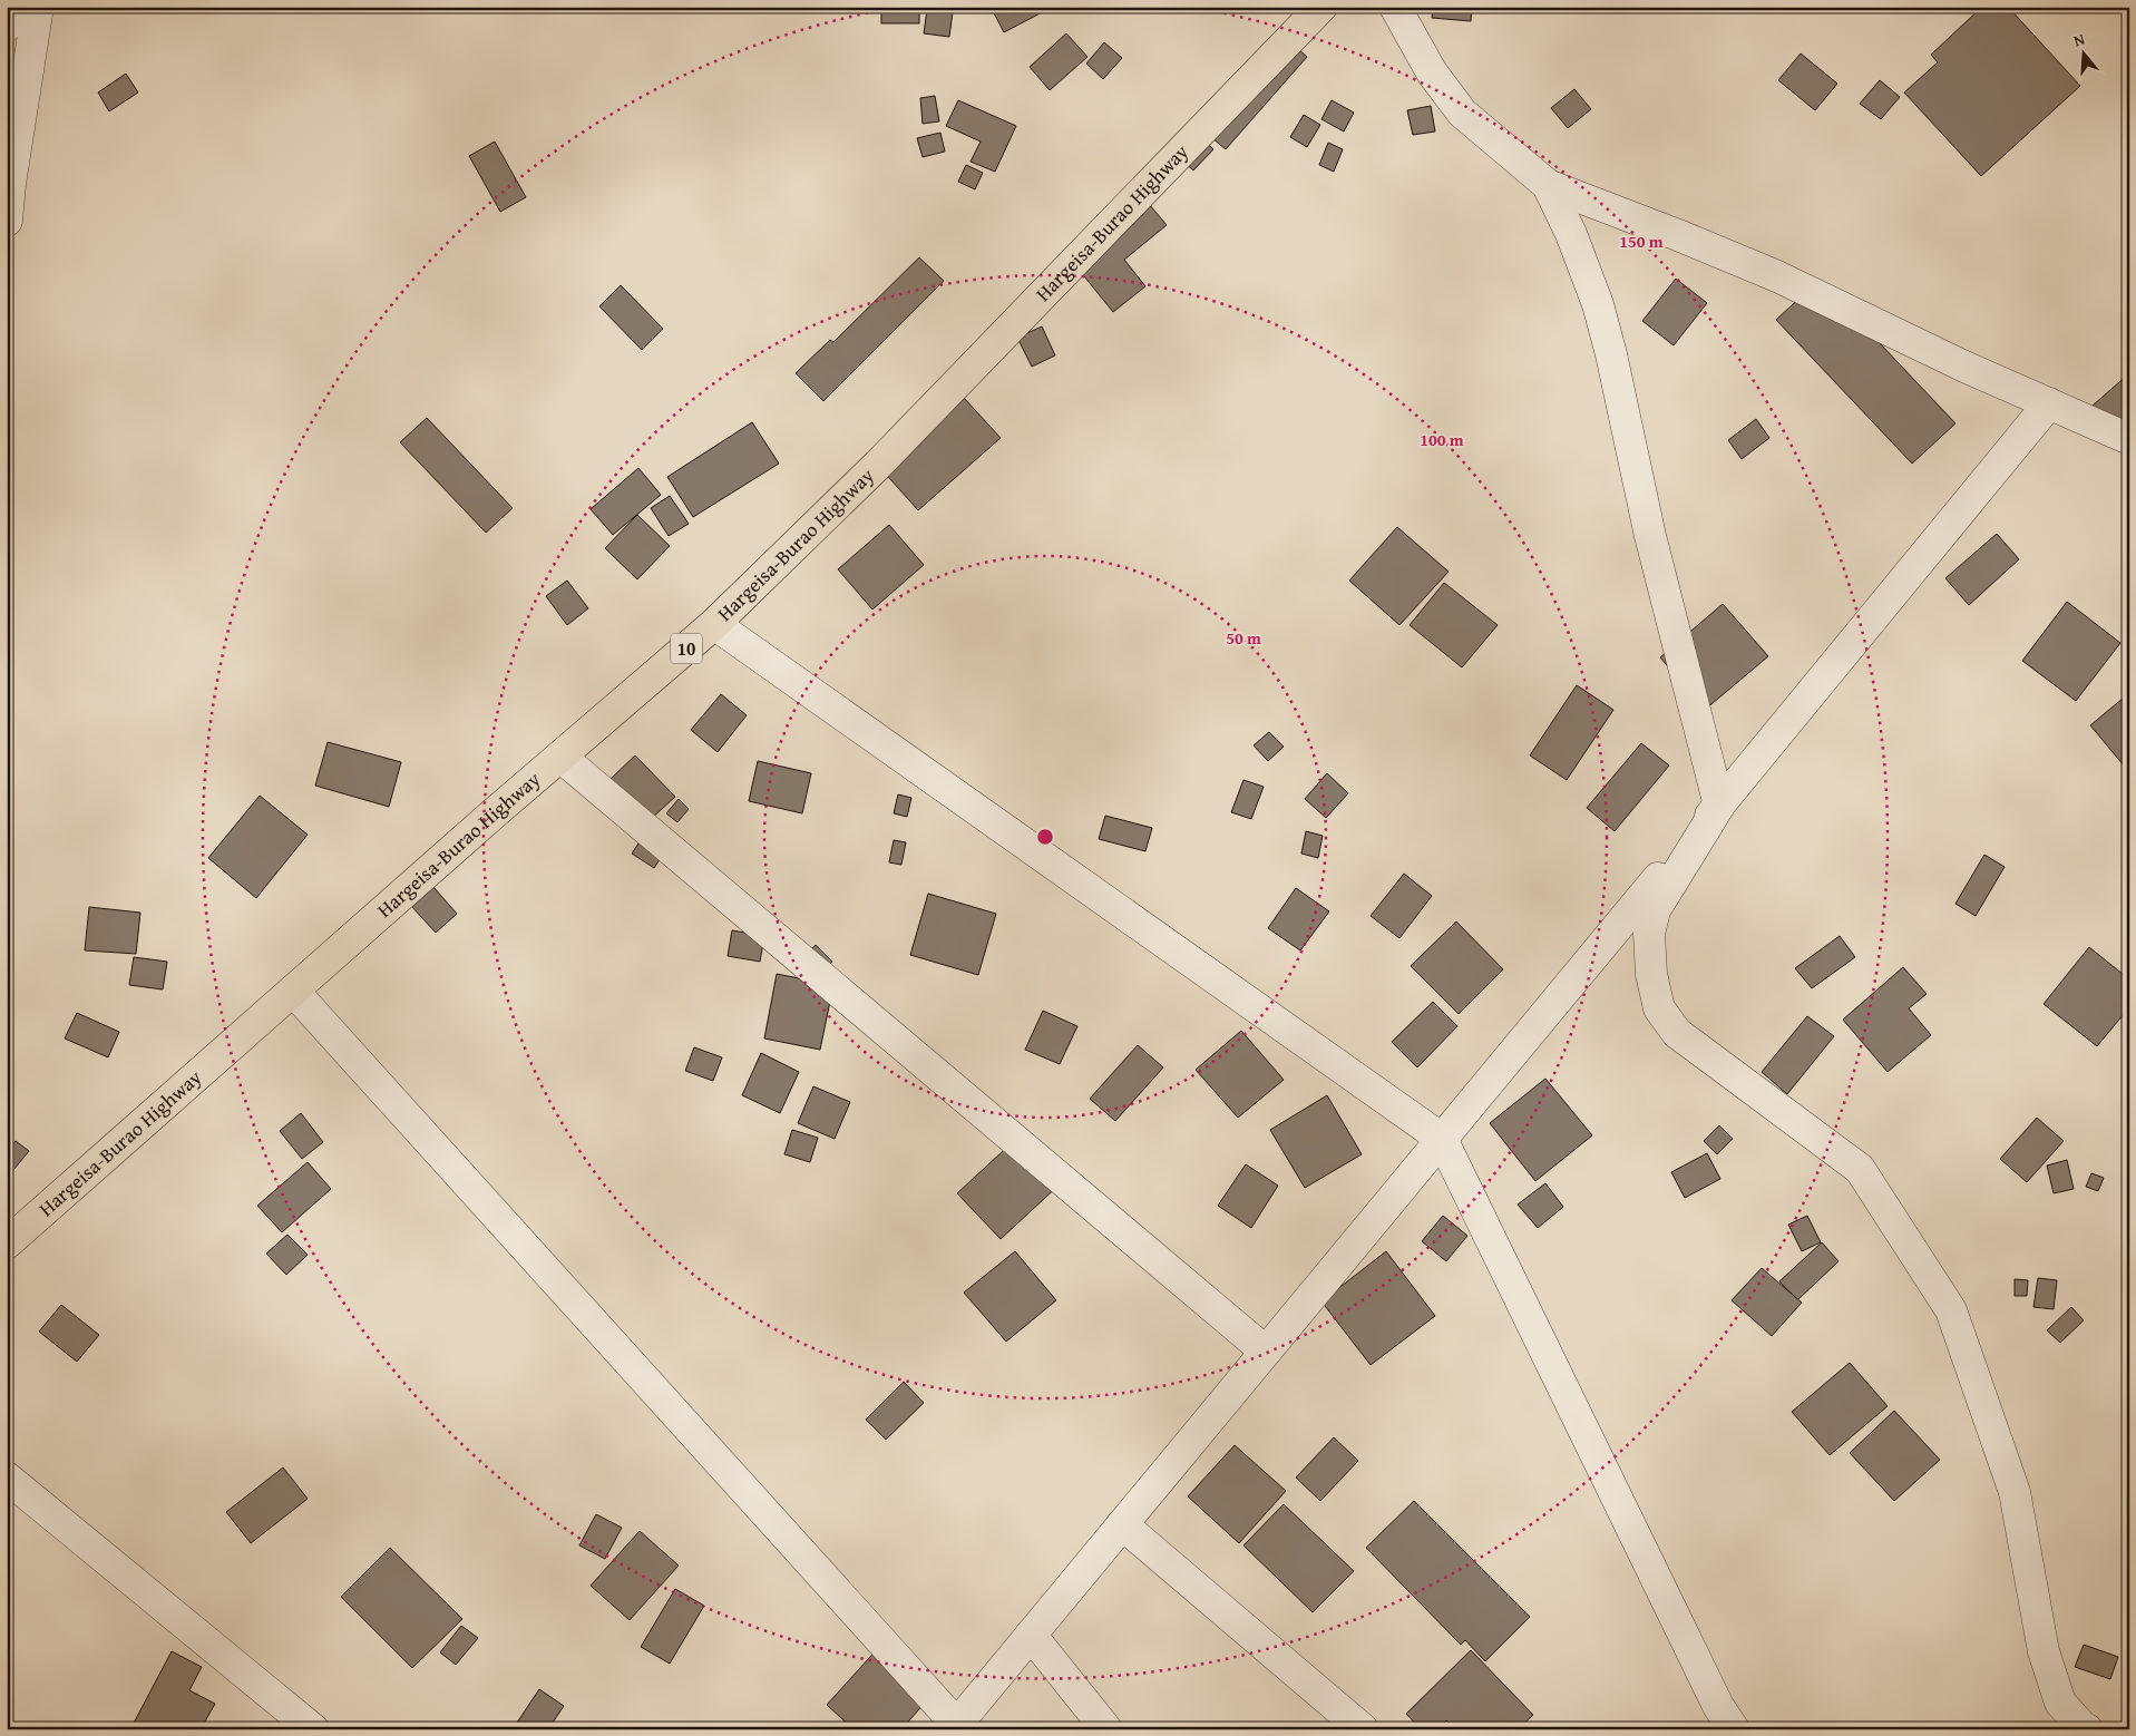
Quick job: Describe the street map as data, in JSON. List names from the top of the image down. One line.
{"streets":{"highway":["Hargeisa-Burao Highway","10"]},"north":"top","rings":["150 m","100 m","50 m"]}
